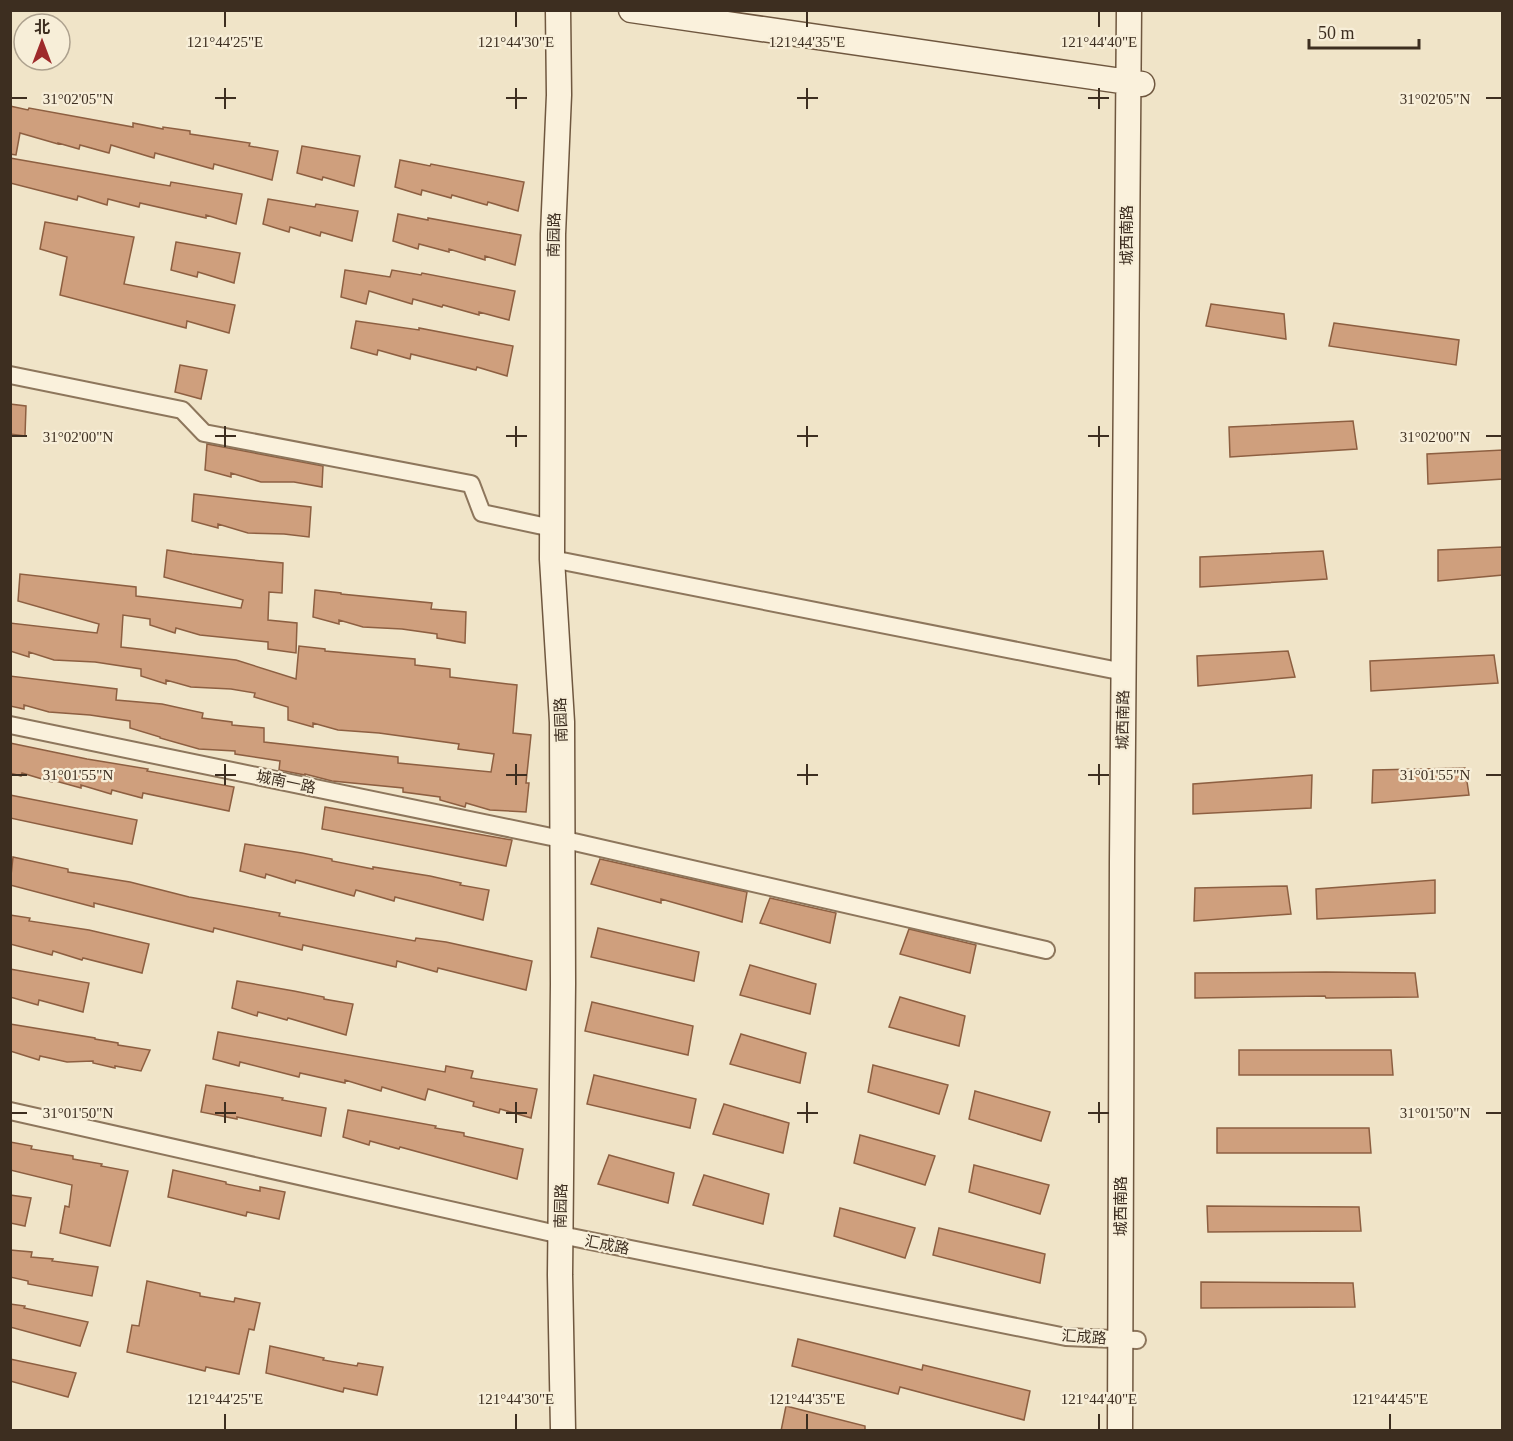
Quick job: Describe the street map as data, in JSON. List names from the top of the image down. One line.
{"streets":{"main road":["南园路","城西南路"],"street":["城南一路","汇成路"]},"crossings":[["南园路","城南一路"],["南园路","汇成路"],["城西南路","汇成路"]],"scale_bar":"50 m","north":"top","coordinates":["121°44'25\"E","121°44'30\"E","121°44'35\"E","121°44'40\"E","31°02'05\"N","31°02'00\"N","31°01'55\"N","31°01'50\"N","121°44'45\"E"]}
